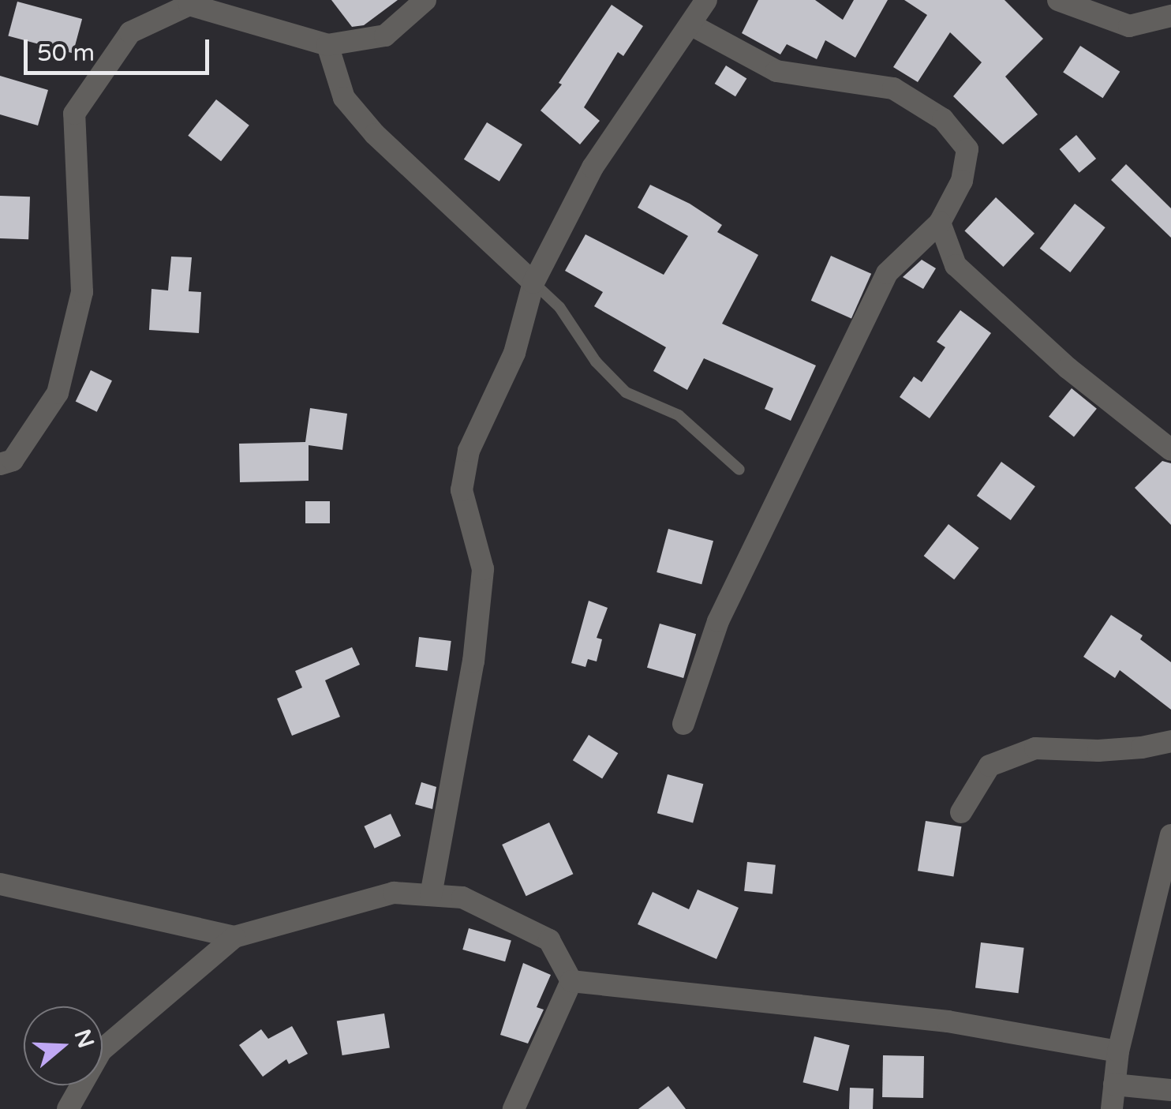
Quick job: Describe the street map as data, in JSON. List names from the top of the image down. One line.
{"scale_bar":"50 m","north":"right"}
